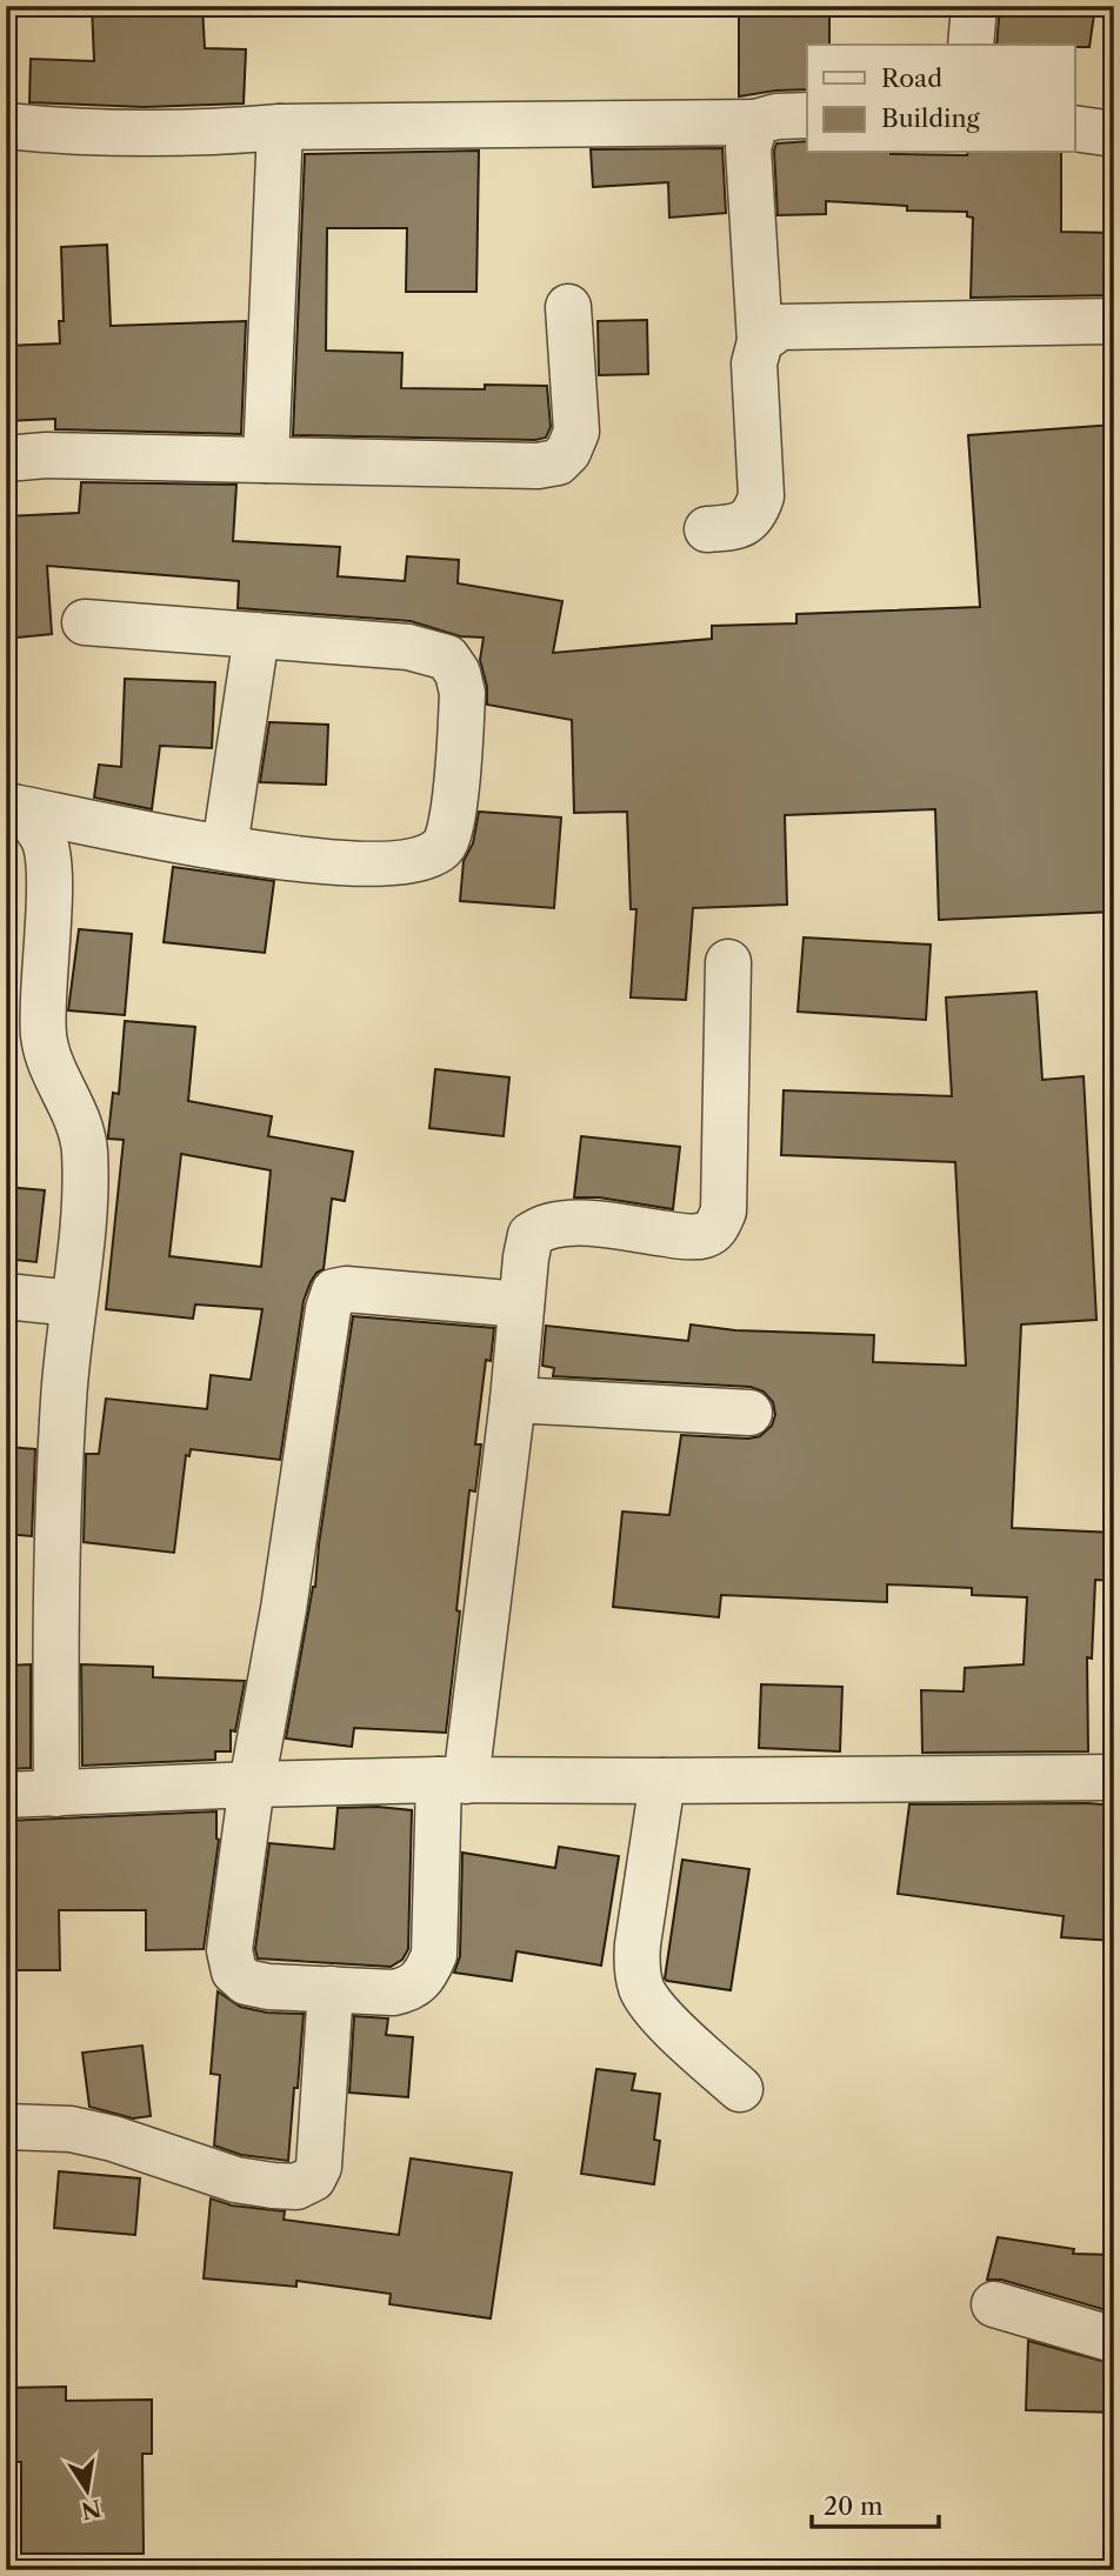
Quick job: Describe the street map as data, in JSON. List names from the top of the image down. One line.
{"legend":["Road","Building"],"scale_bar":"20 m","north":"bottom"}
